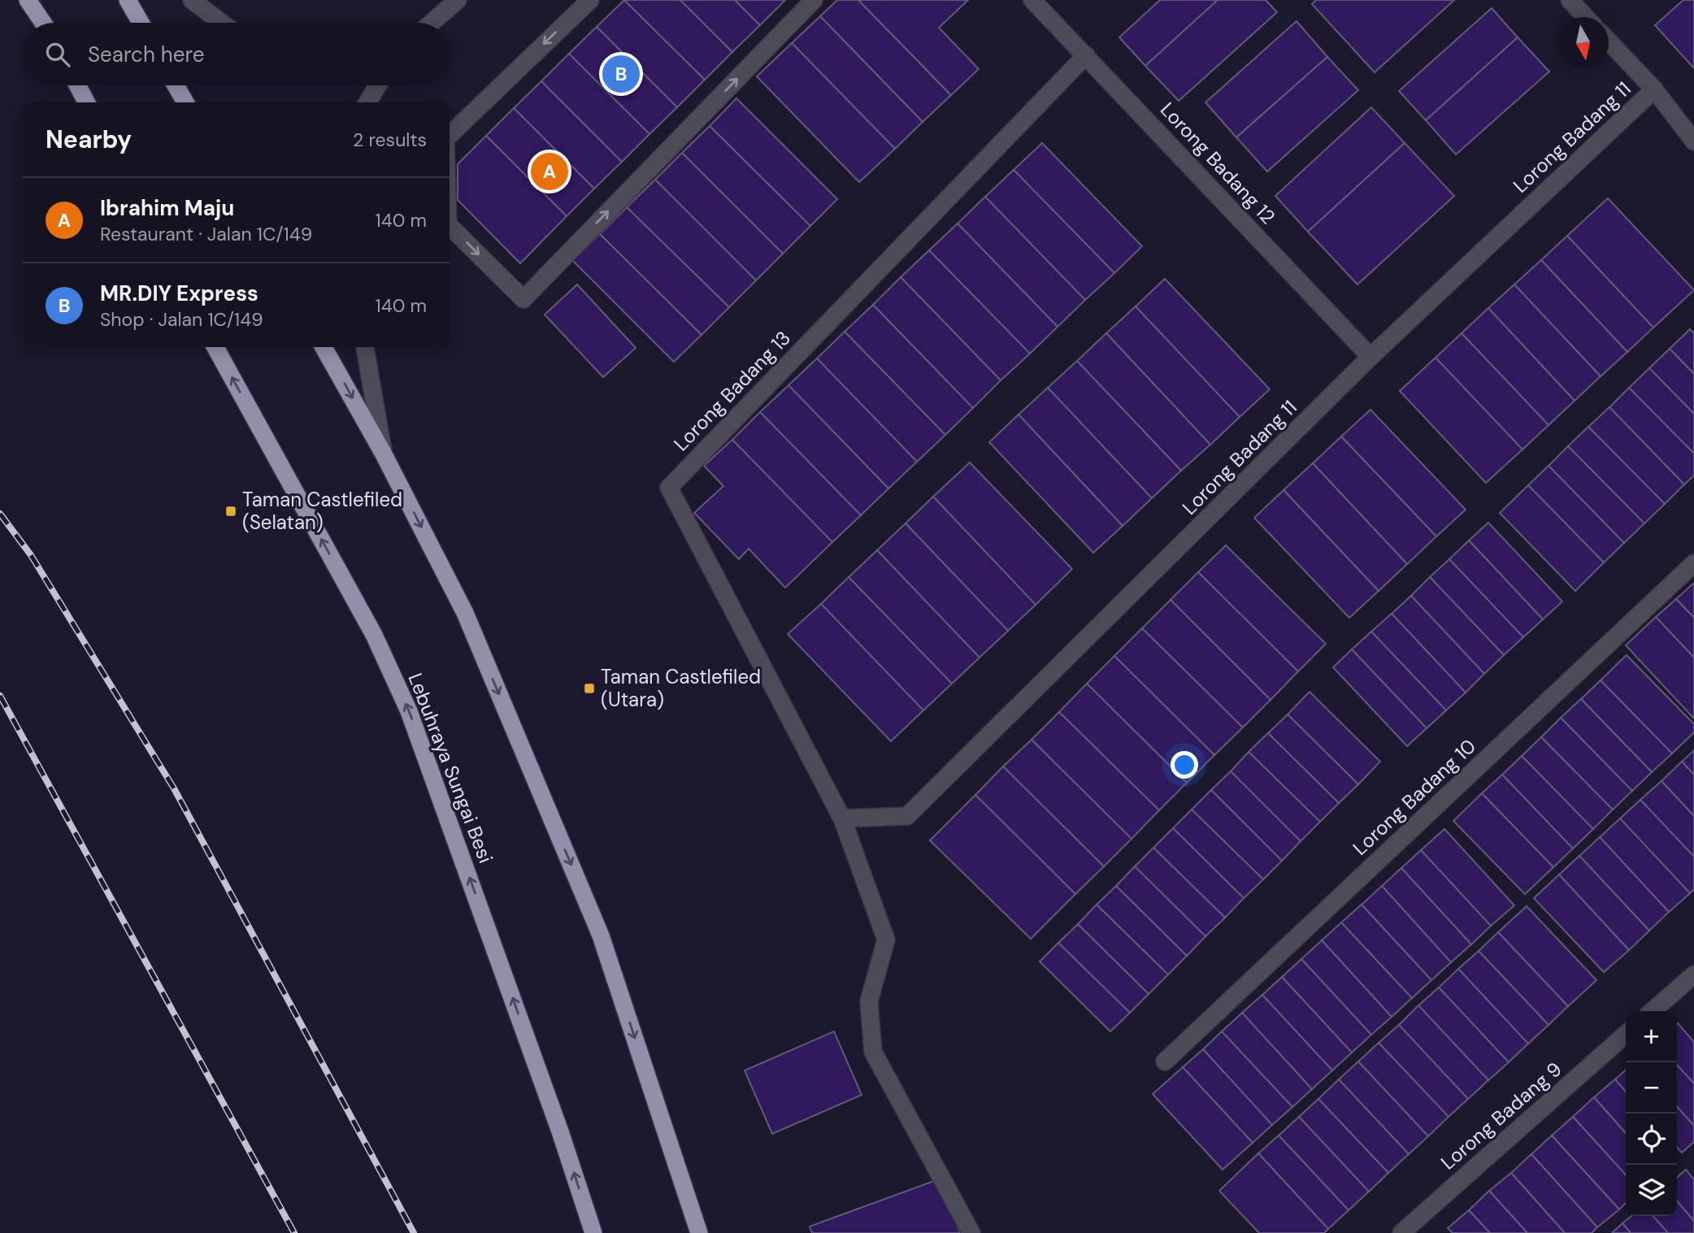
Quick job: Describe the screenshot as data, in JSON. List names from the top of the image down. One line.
{"streets":{"highway":["Lebuhraya Sungai Besi"],"street":["Lorong Badang 11","Lorong Badang 12","Lorong Badang 13","Lorong Badang 10","Lorong Badang 9"]},"crossings":[["Lorong Badang 11","Lorong Badang 12"],["Lorong Badang 11","Lorong Badang 13"],["Lorong Badang 12","Lorong Badang 13"]],"places":{"transit":["Taman Castlefiled (Selatan)","Taman Castlefiled (Utara)"]},"north":"bottom","page":{"search":"Search here","pins":["B","A"],"heading":["Nearby","2 results"],"list":[{"mark":"A","name":"Ibrahim Maju","note":"Restaurant · Jalan 1C/149","value":"140 m"},{"mark":"B","name":"MR.DIY Express","note":"Shop · Jalan 1C/149","value":"140 m"}],"map_buttons":["+","−"]}}
